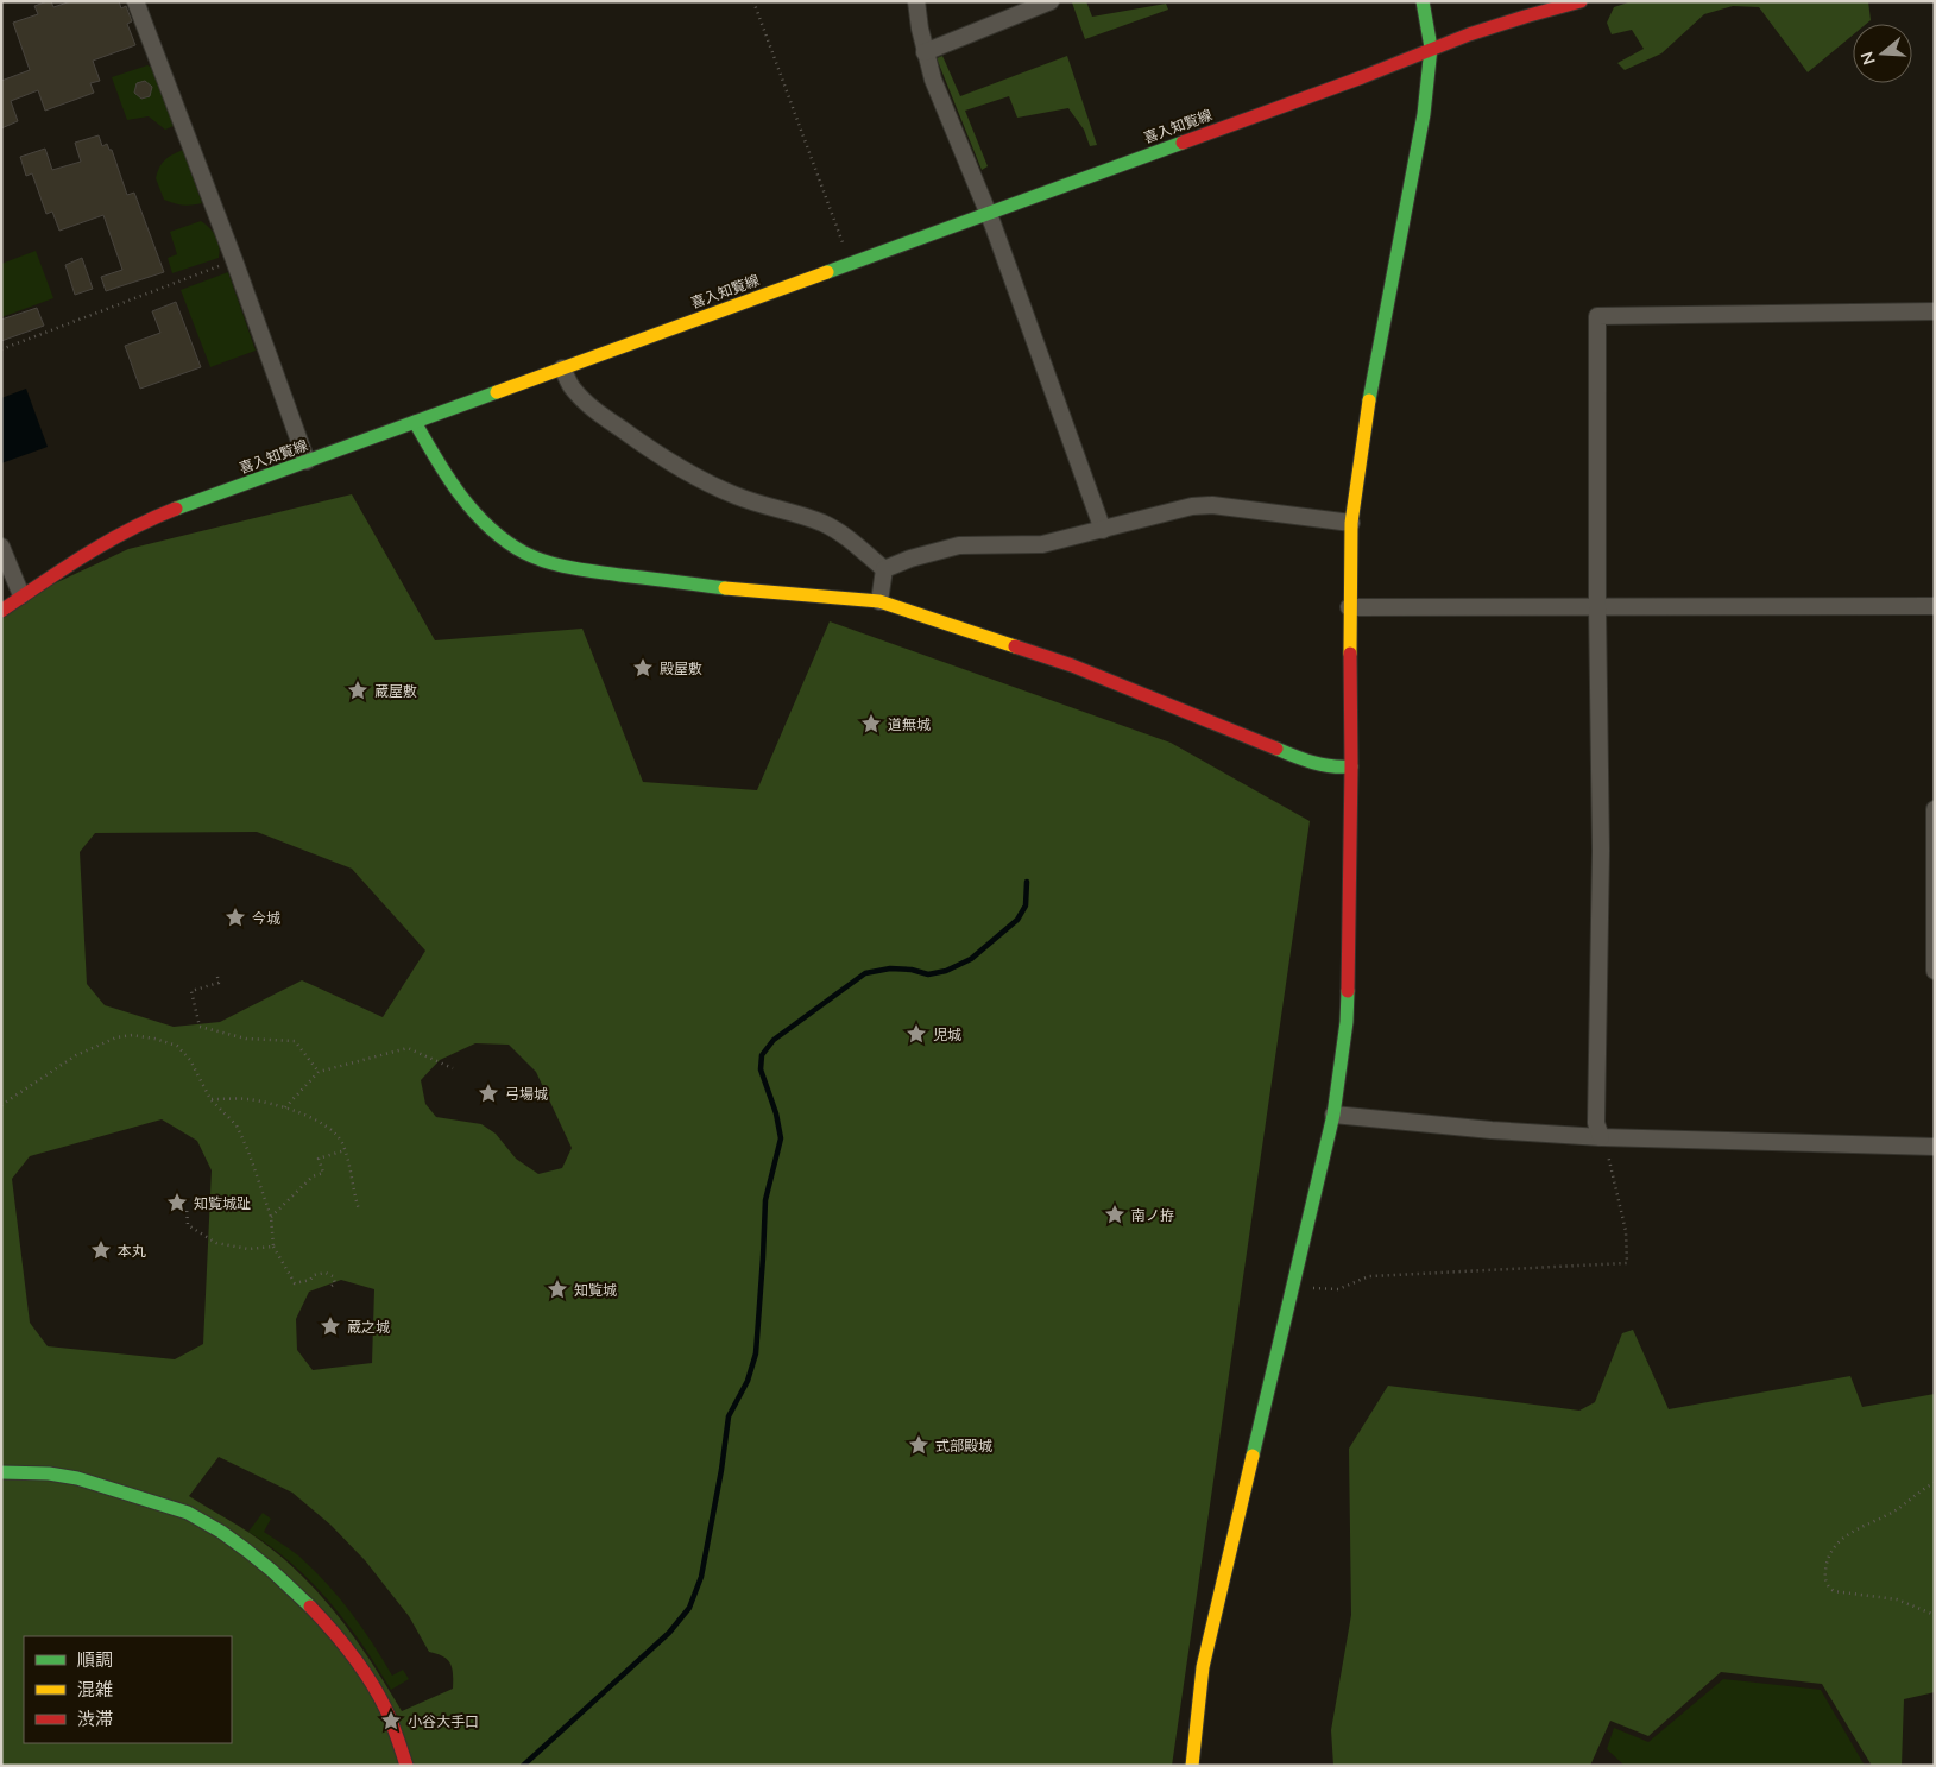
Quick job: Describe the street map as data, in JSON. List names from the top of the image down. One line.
{"streets":{"street":["喜入知覧線"]},"places":{"place":["殿屋敷","蔵屋敷","道無城","今城","児城","弓場城","知覧城趾","南ノ拵","本丸","知覧城","蔵之城","式部殿城","小谷大手口"]},"legend":["順調","混雑","渋滞"],"north":"left"}
